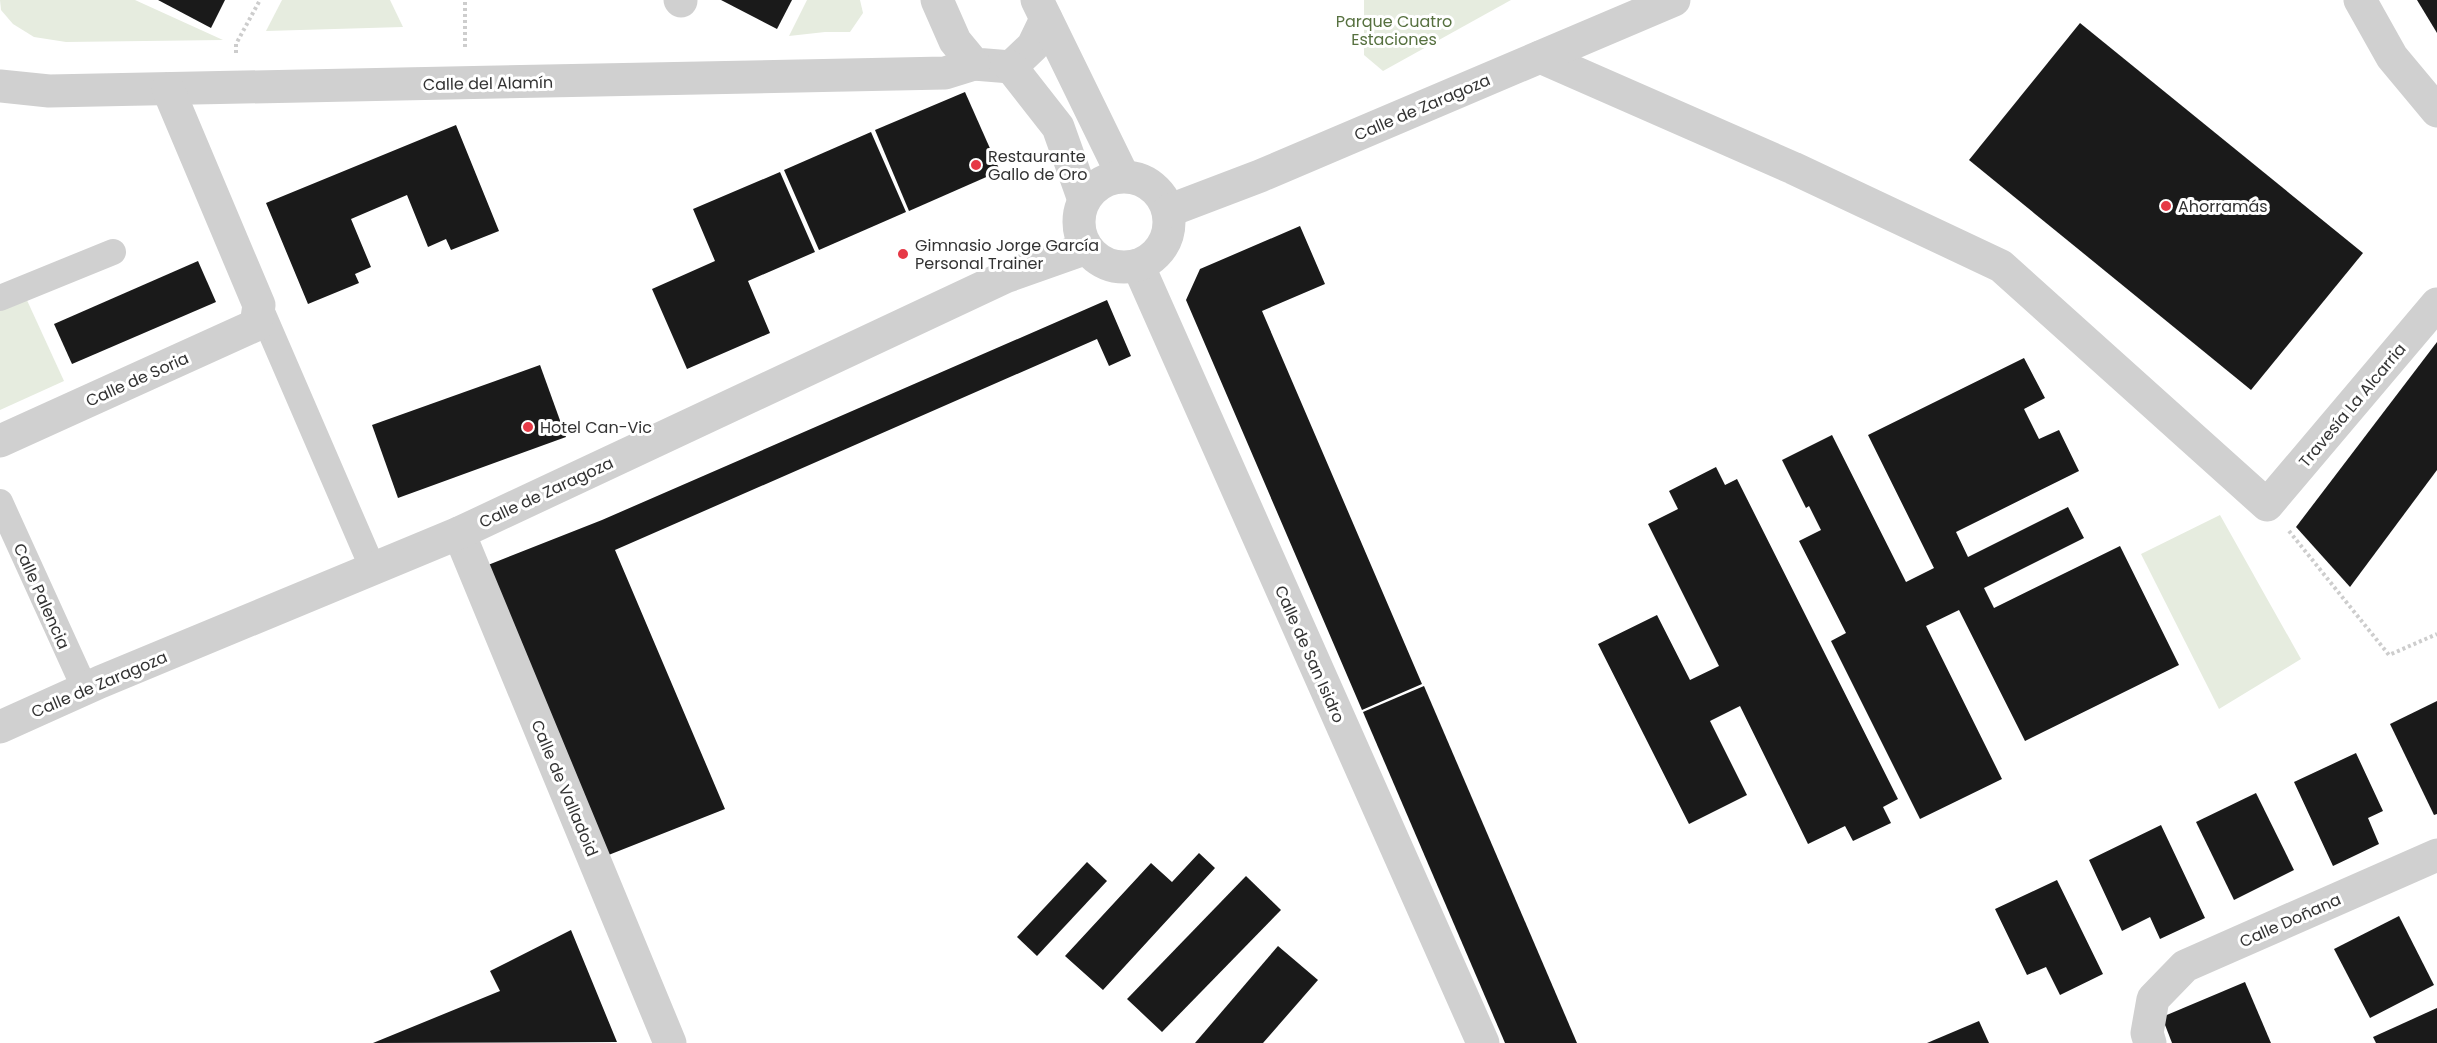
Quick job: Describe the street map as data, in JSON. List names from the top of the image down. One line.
{"streets":{"street":["Calle del Alamín","Calle de Zaragoza","Calle de Soria","Travesía La Alcarria","Calle Palencia","Calle de San Isidro","Calle de Valladoid","Calle Doñana"]},"crossings":[["Calle de Zaragoza","Calle Palencia"],["Calle de Zaragoza","Calle de San Isidro"],["Calle de Zaragoza","Calle de Valladoid"]],"parks":["Parque Cuatro Estaciones"],"places":["Restaurante Gallo de Oro","Ahorramás","Gimnasio Jorge García Personal Trainer","Hotel Can-Vic"]}
